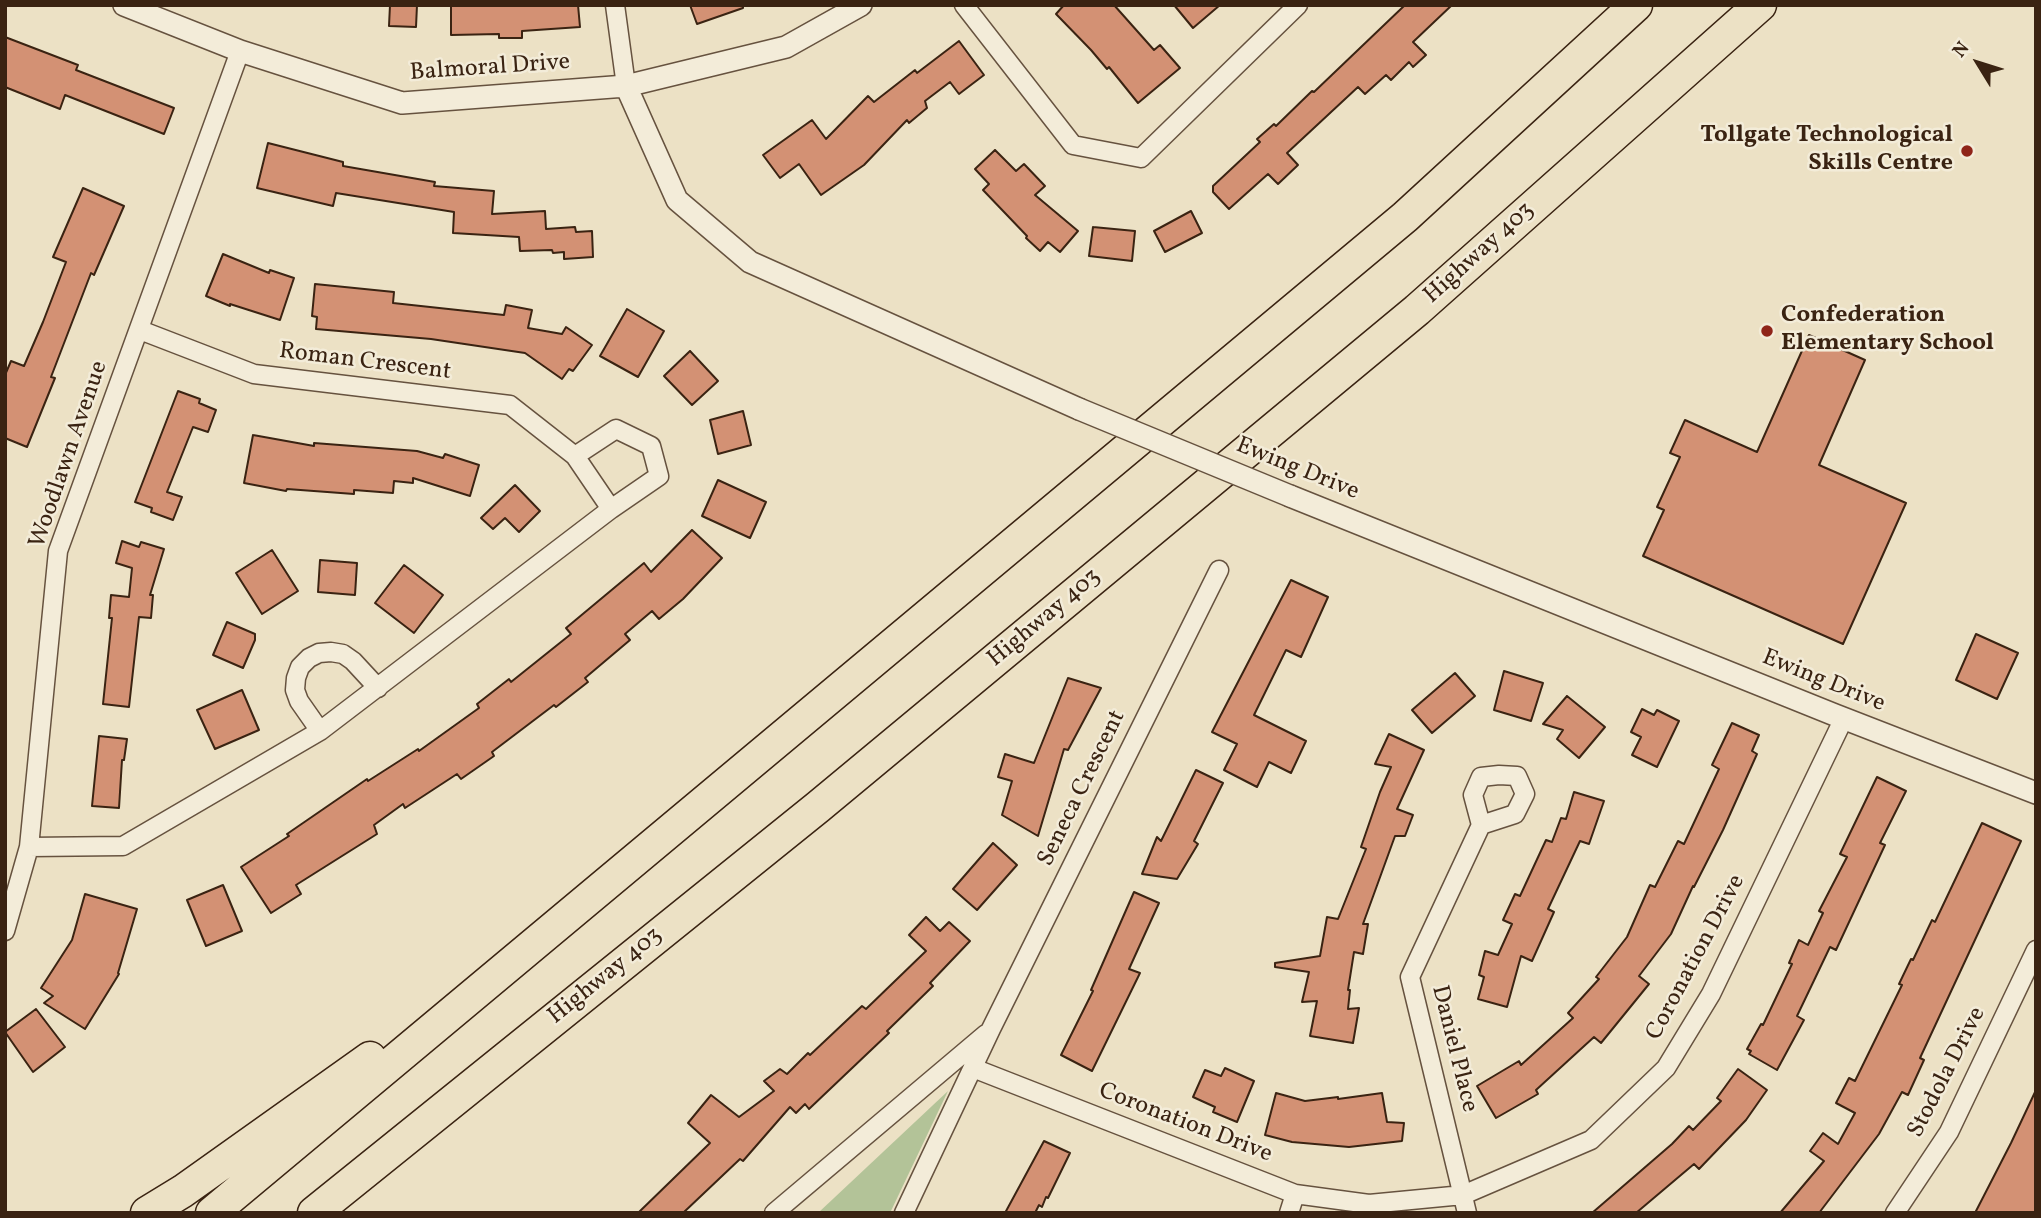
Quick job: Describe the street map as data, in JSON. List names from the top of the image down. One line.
{"streets":{"highway":["Highway 403"],"street":["Balmoral Drive","Roman Crescent","Woodlawn Avenue","Ewing Drive","Seneca Crescent","Coronation Drive","Daniel Place","Stodola Drive"]},"crossings":[["Balmoral Drive","Woodlawn Avenue"],["Balmoral Drive","Ewing Drive"],["Roman Crescent","Woodlawn Avenue"],["Ewing Drive","Coronation Drive"],["Seneca Crescent","Coronation Drive"],["Coronation Drive","Daniel Place"]],"places":["Tollgate Technological Skills Centre","Confederation Elementary School"],"north":"top left"}
